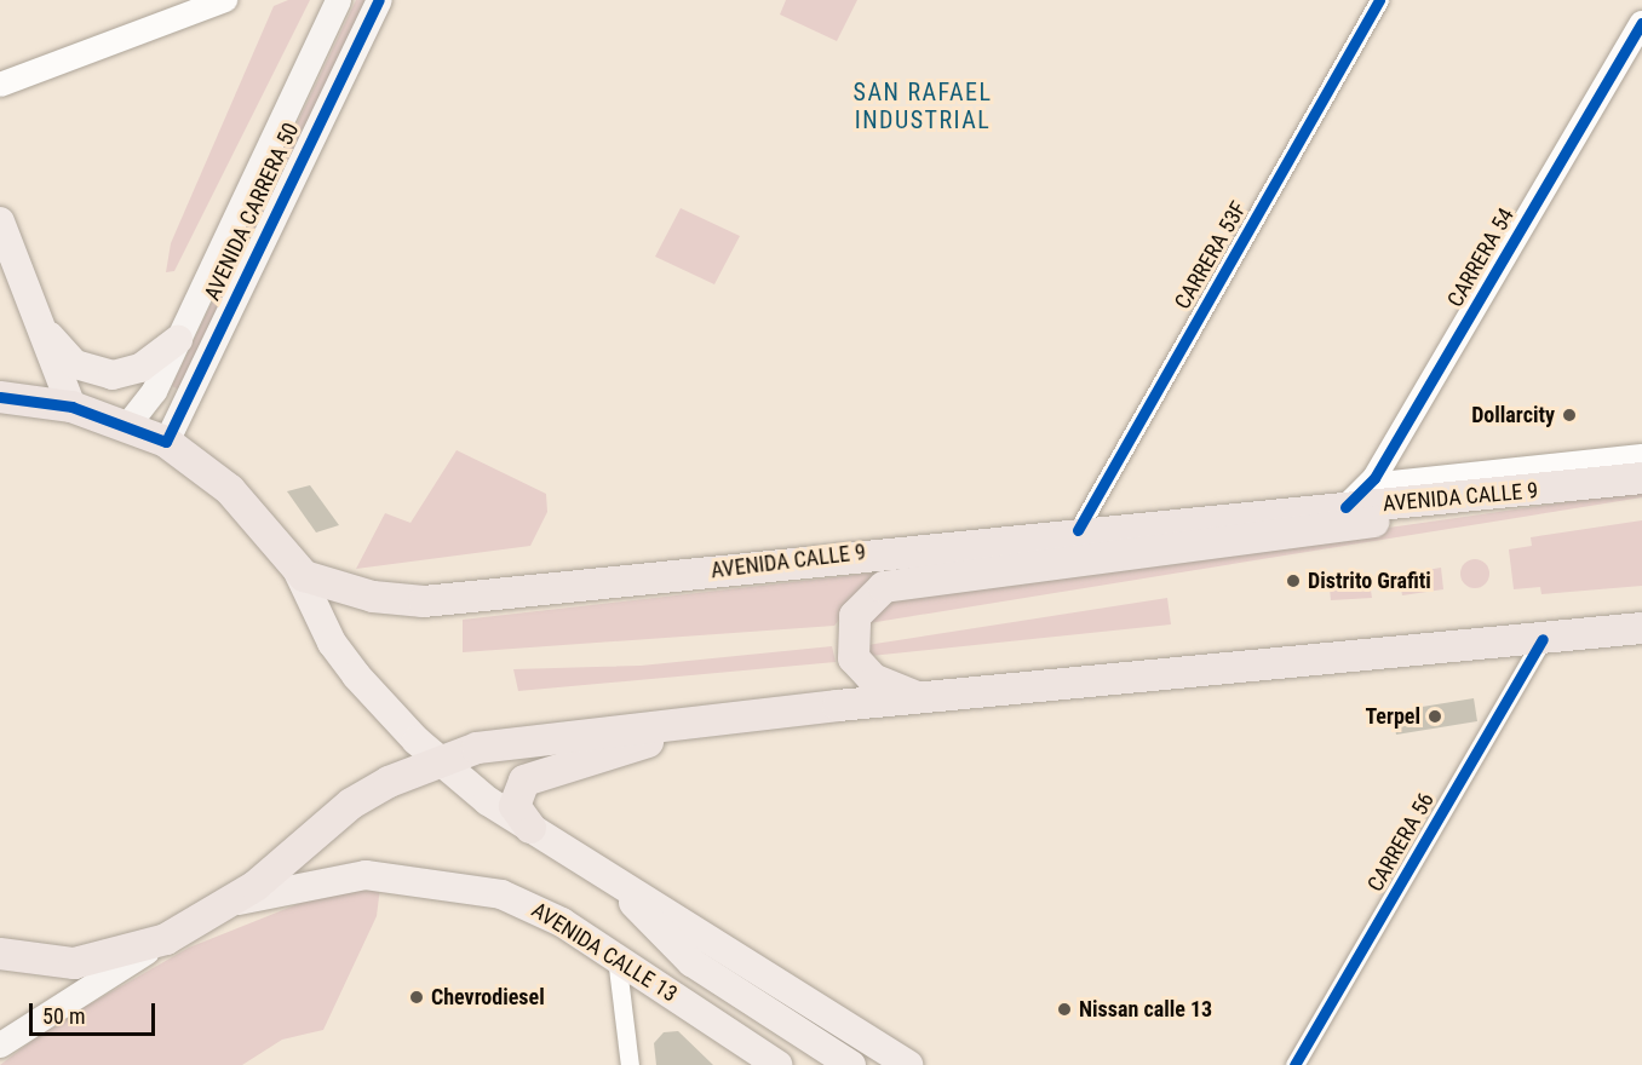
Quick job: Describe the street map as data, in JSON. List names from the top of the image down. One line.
{"streets":{"highway":["AVENIDA CALLE 9"],"main road":["AVENIDA CARRERA 50","AVENIDA CALLE 13"],"street":["CARRERA 53F","CARRERA 54","CARRERA 56"]},"crossings":[["AVENIDA CARRERA 50","AVENIDA CALLE 9"],["CARRERA 53F","AVENIDA CALLE 9"],["CARRERA 54","AVENIDA CALLE 9"],["AVENIDA CALLE 9","AVENIDA CALLE 13"]],"districts":["SAN RAFAEL INDUSTRIAL"],"places":["Dollarcity","Distrito Grafiti","Terpel","Chevrodiesel","Nissan calle 13"],"scale_bar":"50 m"}
